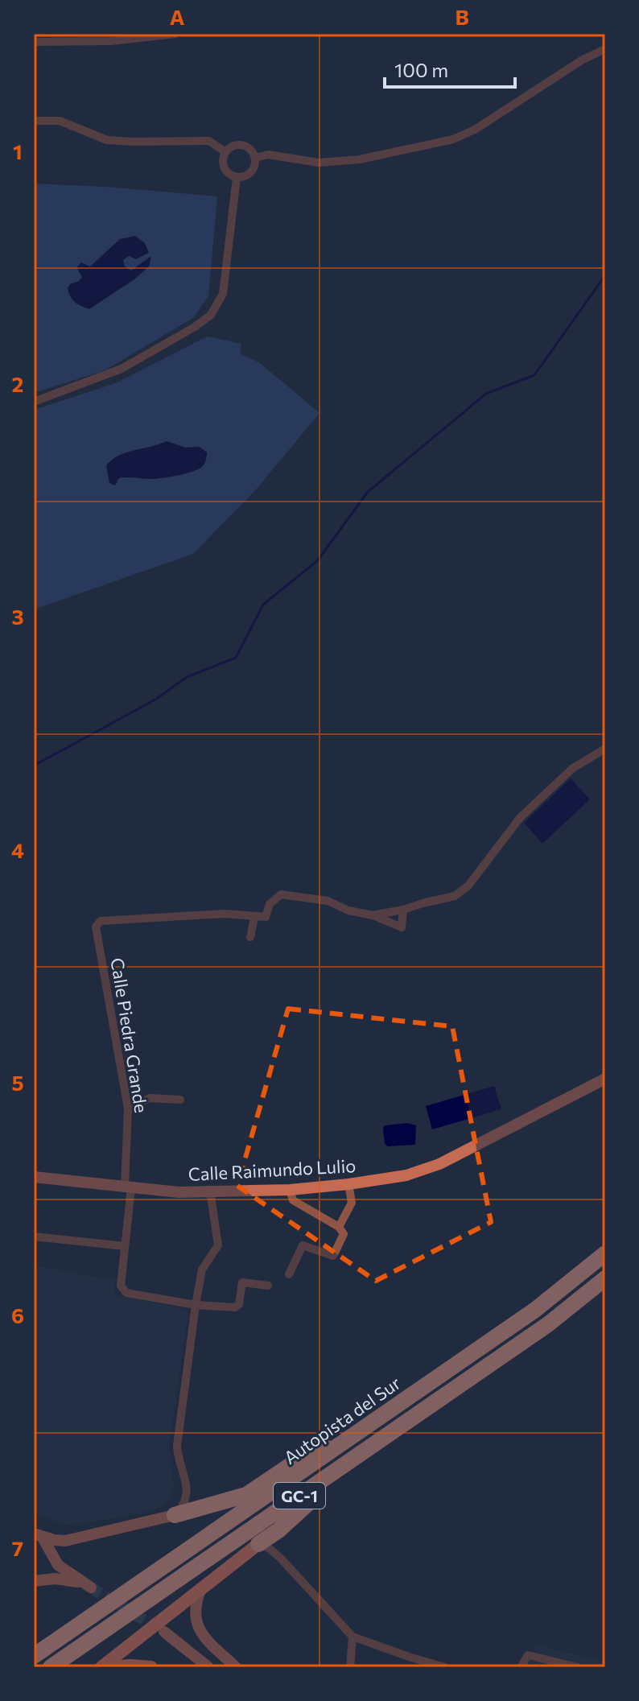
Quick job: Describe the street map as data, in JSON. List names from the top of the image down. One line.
{"streets":{"highway":["Autopista del Sur","GC-1"],"street":["Calle Piedra Grande","Calle Raimundo Lulio"]},"crossings":[["Calle Piedra Grande","Calle Raimundo Lulio"]],"scale_bar":"100 m","grid":{"columns":["A","B"],"rows":["1","2","3","4","5","6","7"]}}
